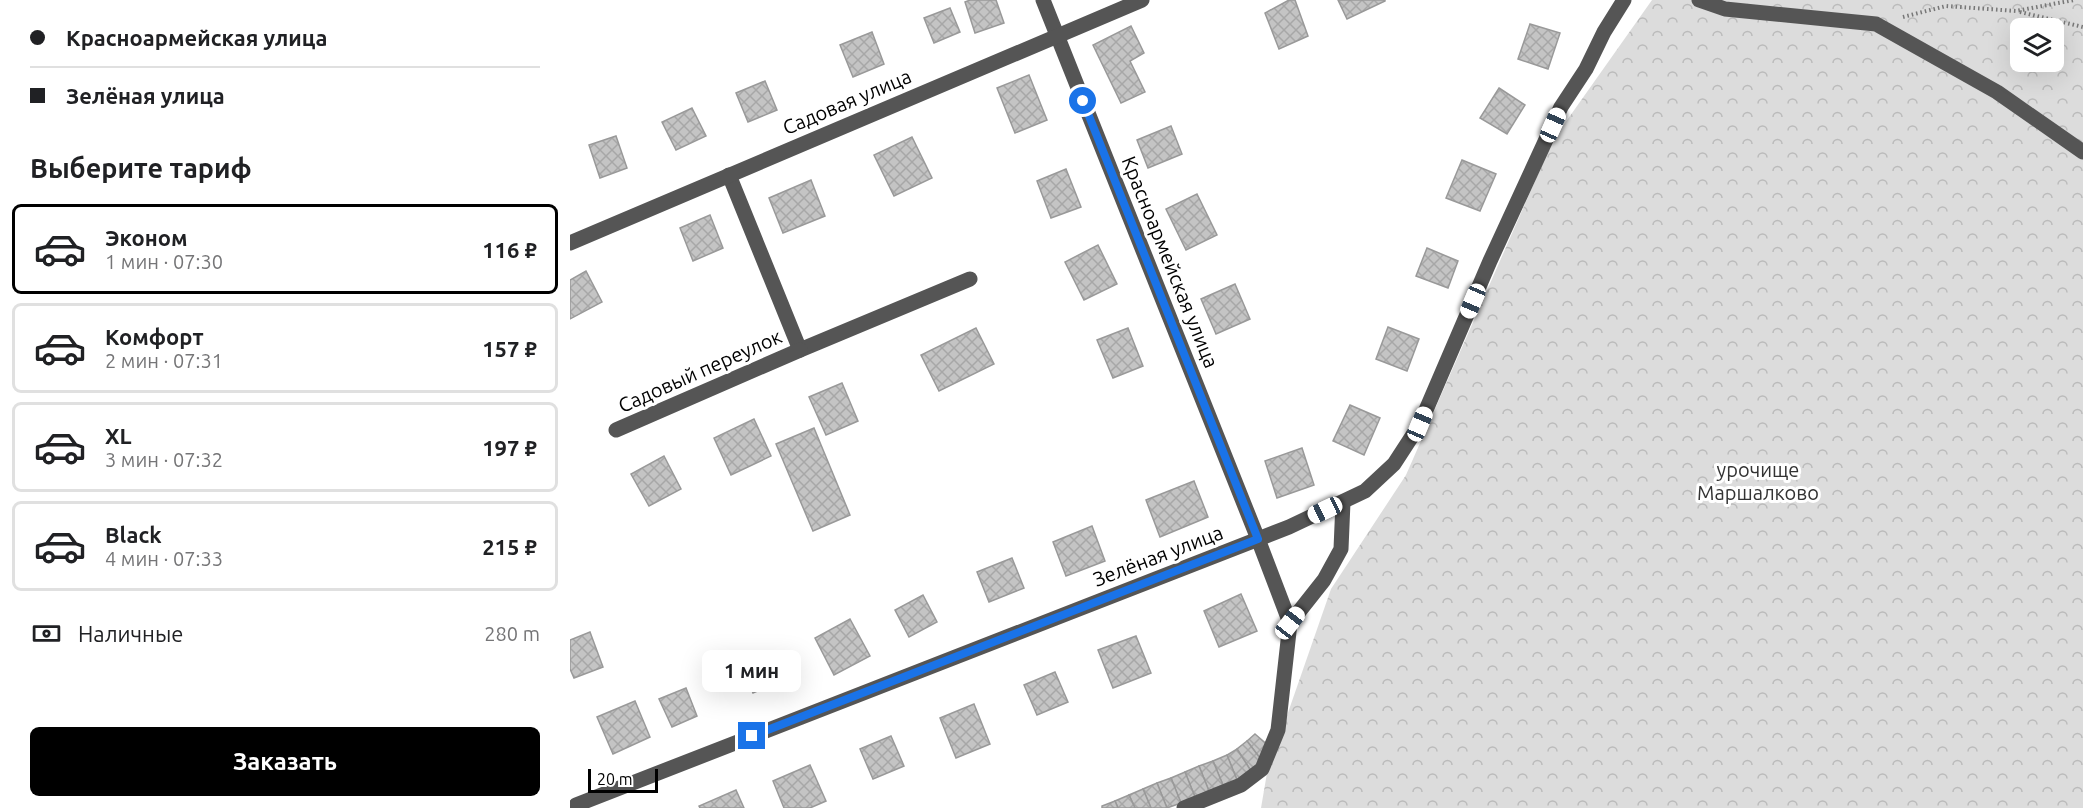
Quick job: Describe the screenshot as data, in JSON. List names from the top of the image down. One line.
{"streets":{"street":["Садовая улица","Красноармейская улица","Садовый переулок","Зелёная улица"]},"crossings":[["Садовая улица","Красноармейская улица"],["Садовая улица","Садовый переулок"],["Красноармейская улица","Зелёная улица"]],"parks":["урочище Маршалково"],"scale_bar":"20 m","page":{"banner":["Красноармейская улица","Зелёная улица"],"heading":"Выберите тариф","list":[{"name":"Эконом","note":"1 мин · 07:30","value":"116 ₽"},{"name":"Комфорт","note":"2 мин · 07:31","value":"157 ₽"},{"name":"XL","note":"3 мин · 07:32","value":"197 ₽"},{"name":"Black","note":"4 мин · 07:33","value":"215 ₽"}],"pay":["Наличные","280 m"],"bubble":"1 мин","buttons":"Заказать","scale":"20 m"}}
